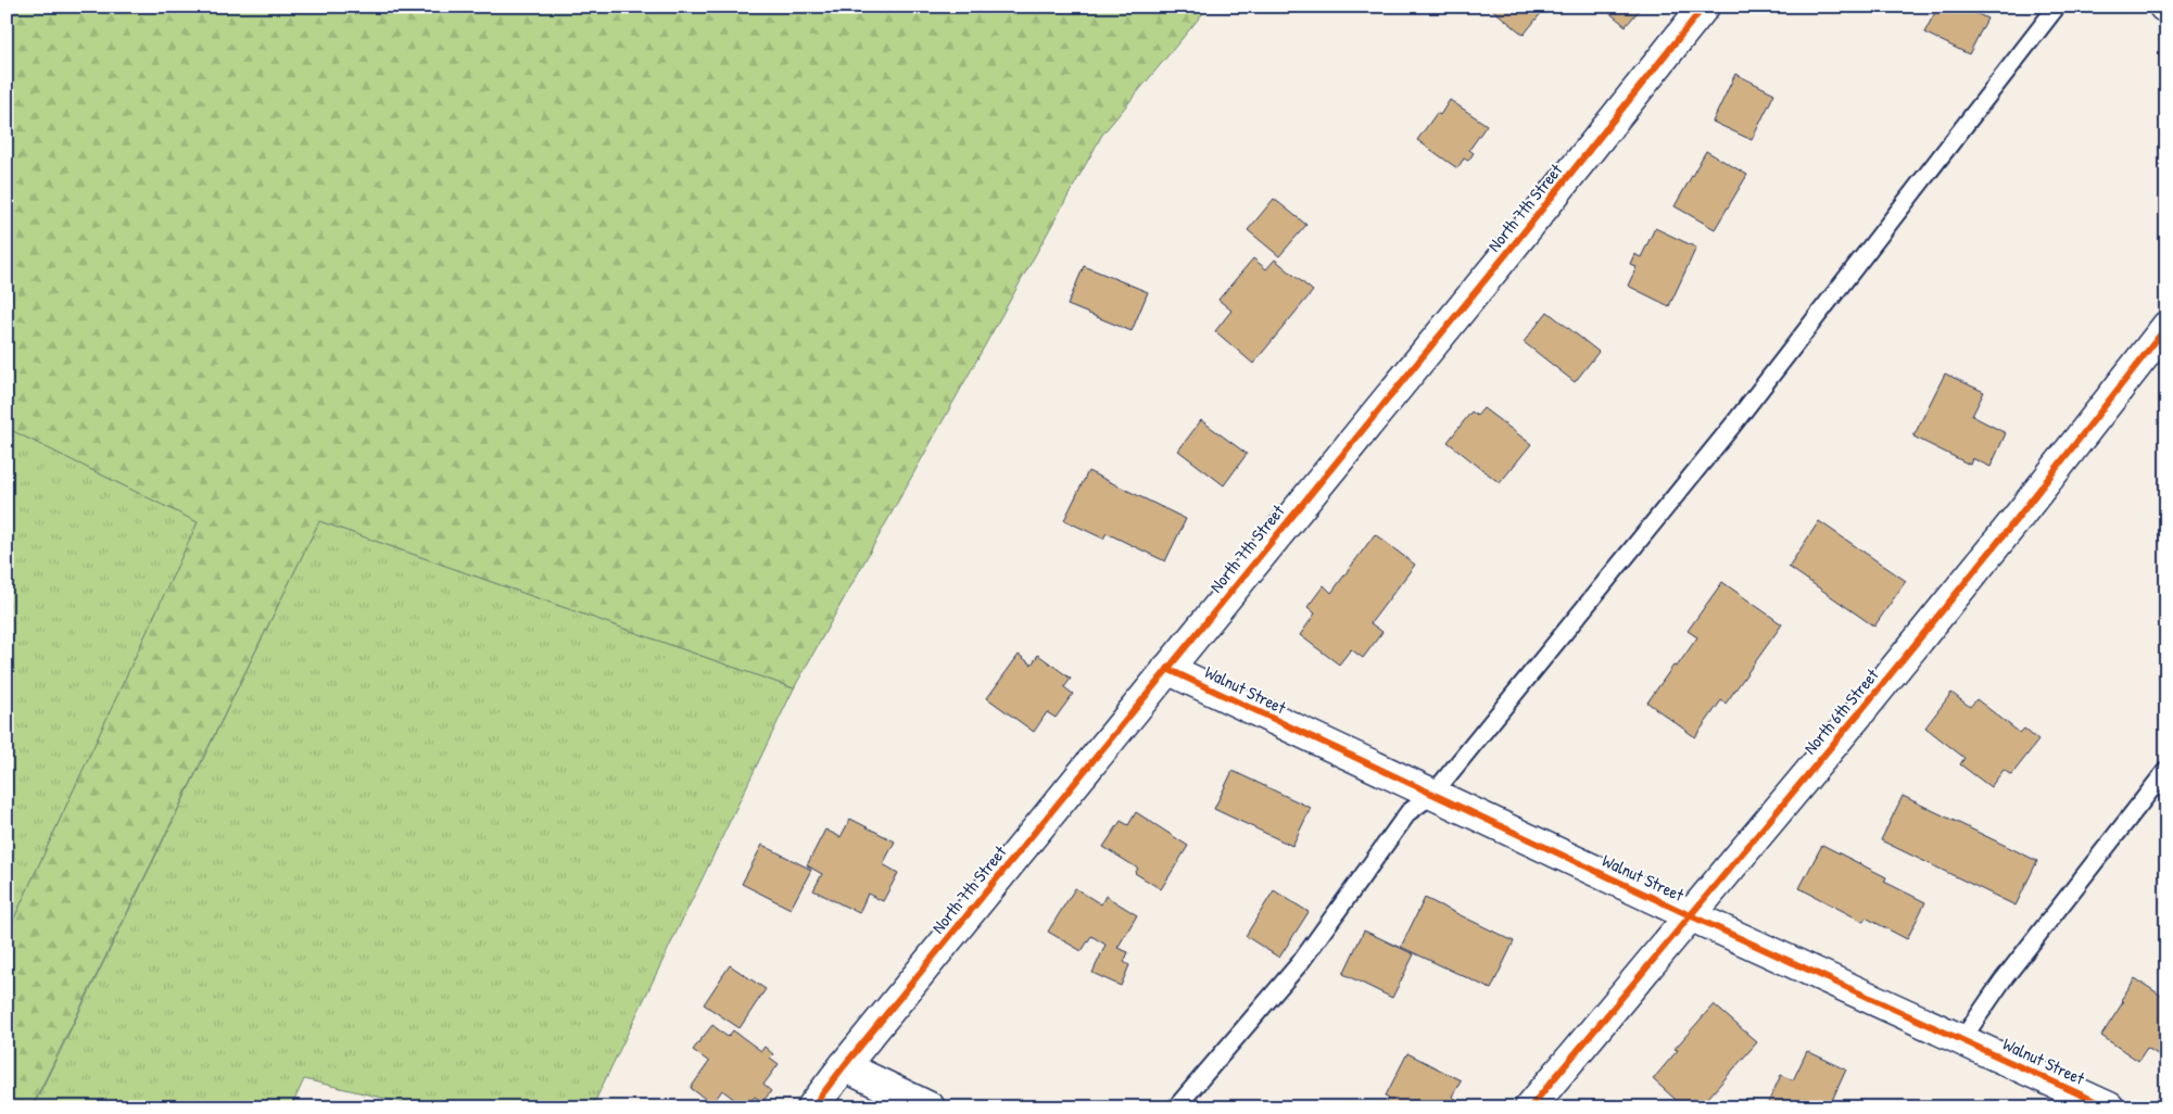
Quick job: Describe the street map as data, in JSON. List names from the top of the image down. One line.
{"streets":{"street":["North 7th Street","Walnut Street","North 6th Street"]},"crossings":[["North 7th Street","Walnut Street"],["Walnut Street","North 6th Street"]]}
